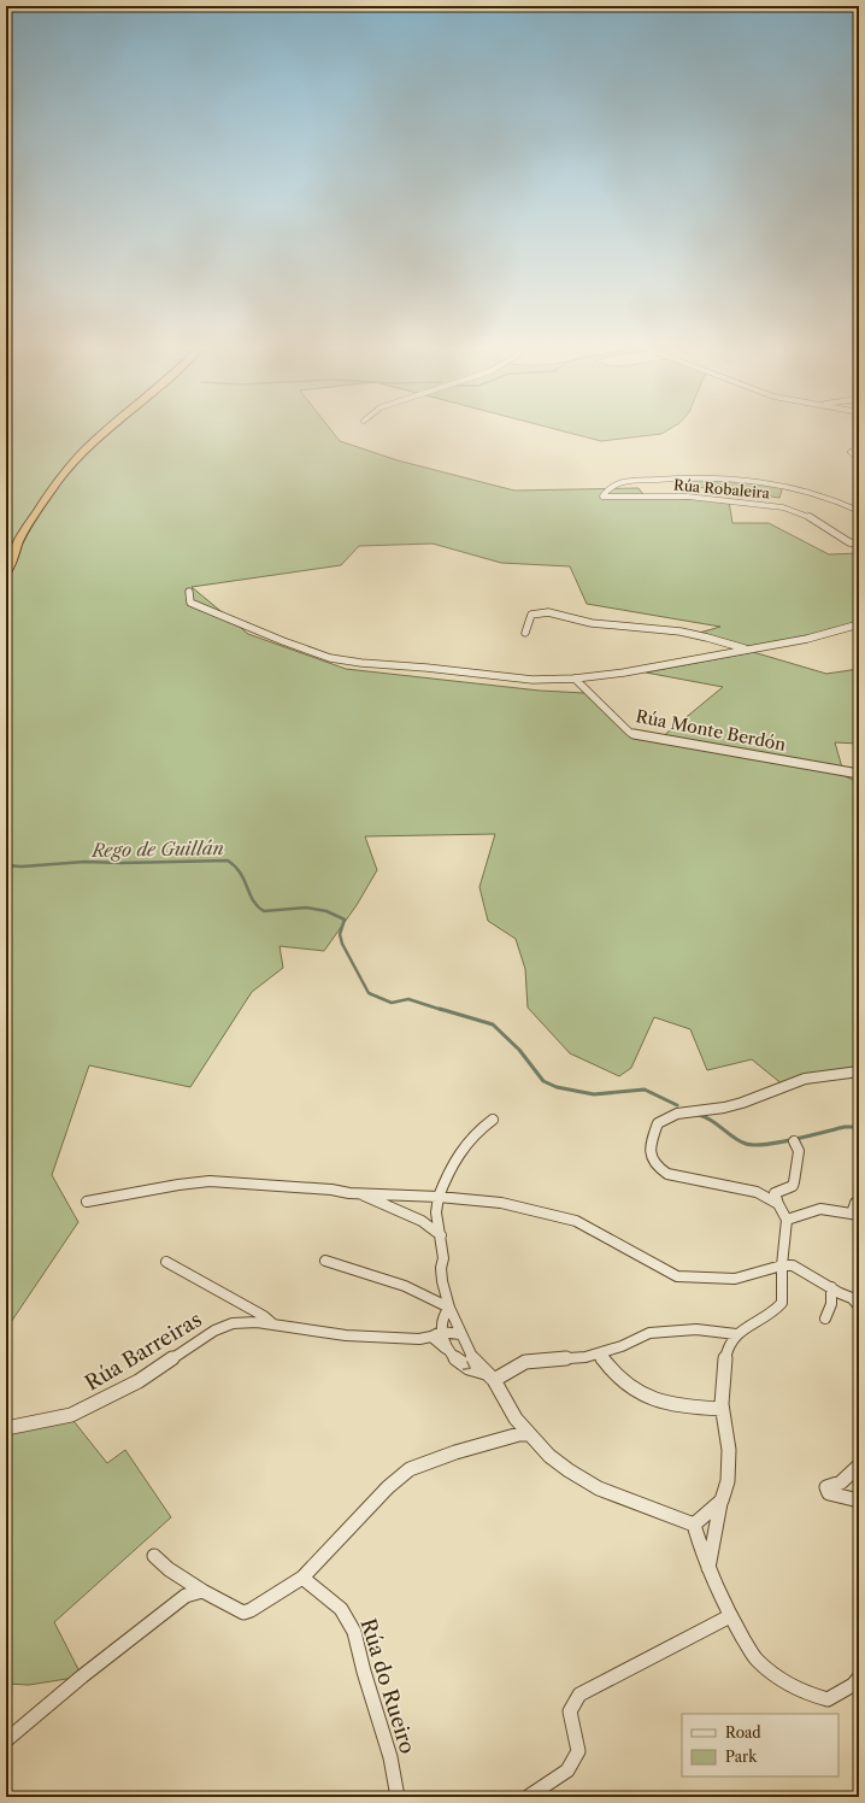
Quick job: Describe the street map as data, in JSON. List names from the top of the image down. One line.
{"streets":{"street":["Rúa Robaleira","Rúa Monte Berdón","Rúa Barreiras","Rúa do Rueiro"]},"water":["Rego de Guillán"],"legend":["Road","Park"]}
